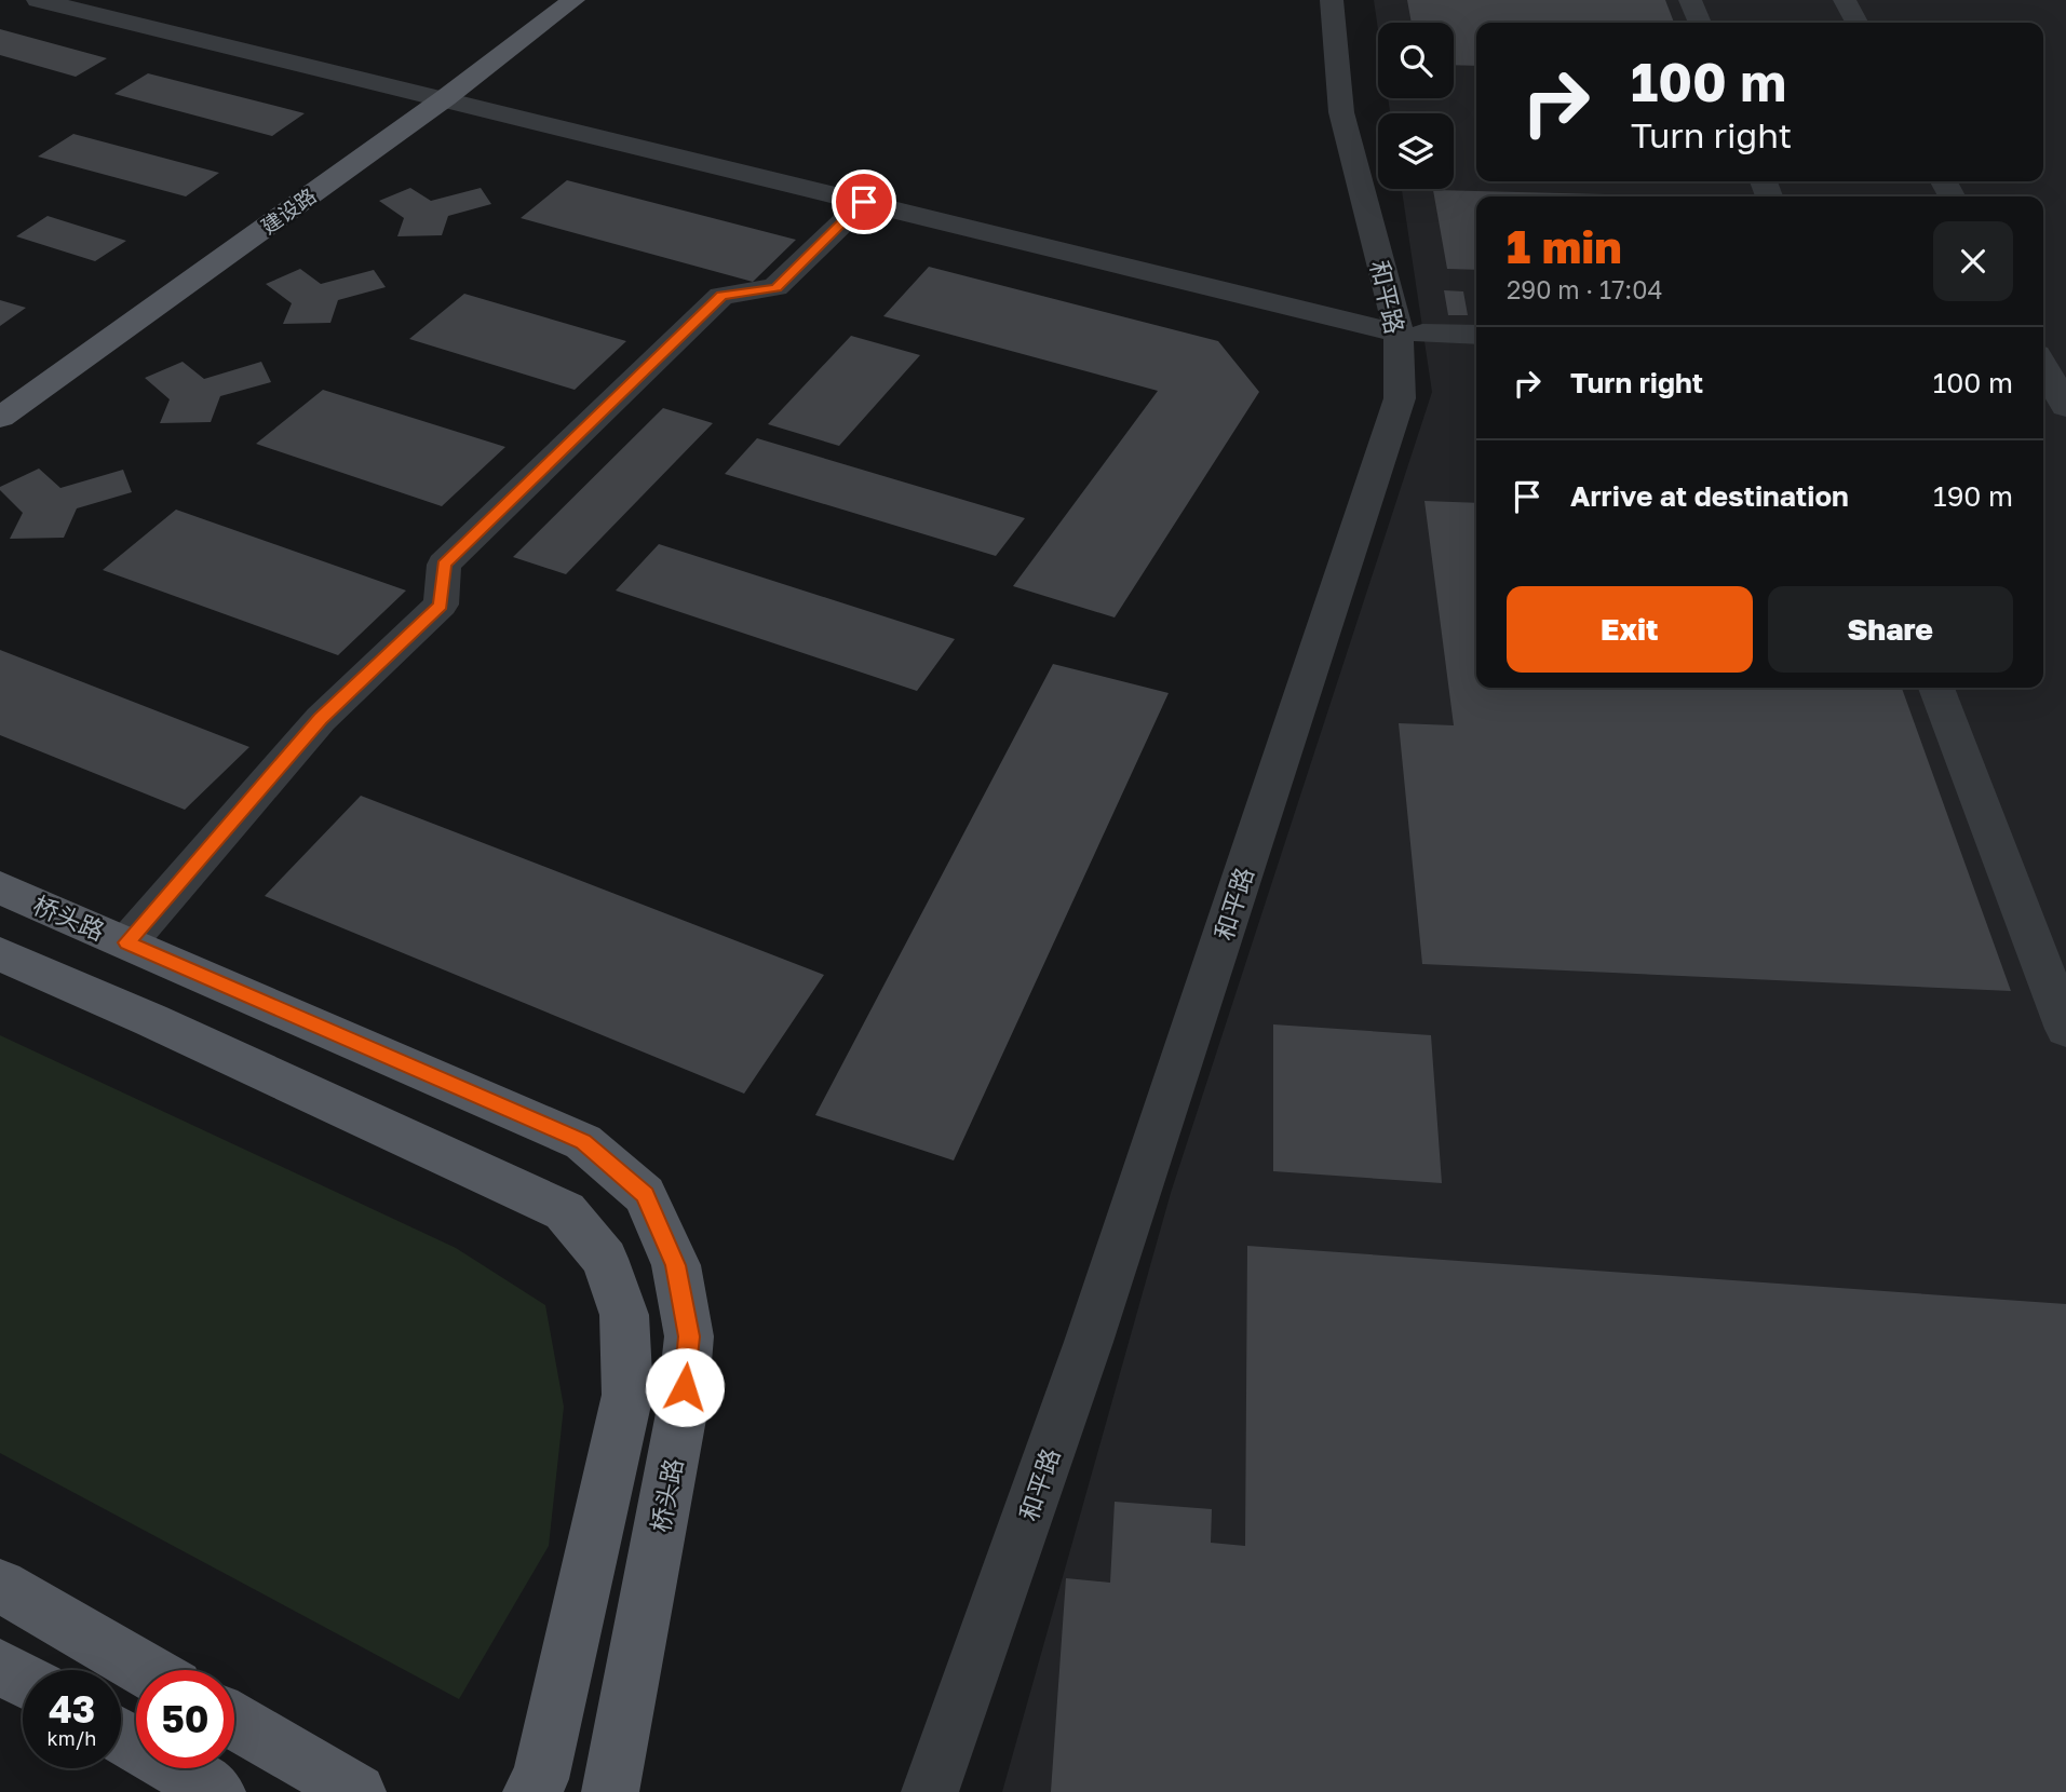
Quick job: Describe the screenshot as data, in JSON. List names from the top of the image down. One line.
{"streets":{"main road":["建设路","桥头路"],"street":["和平路"]},"page":{"turn":["100 m","Turn right"],"heading":["1 min","290 m · 17:04"],"list":[{"name":"Turn right","value":"100 m"},{"name":"Arrive at destination","value":"190 m"}],"buttons":["Exit","Share"],"speed":"43 km/h","limit":"50"}}
